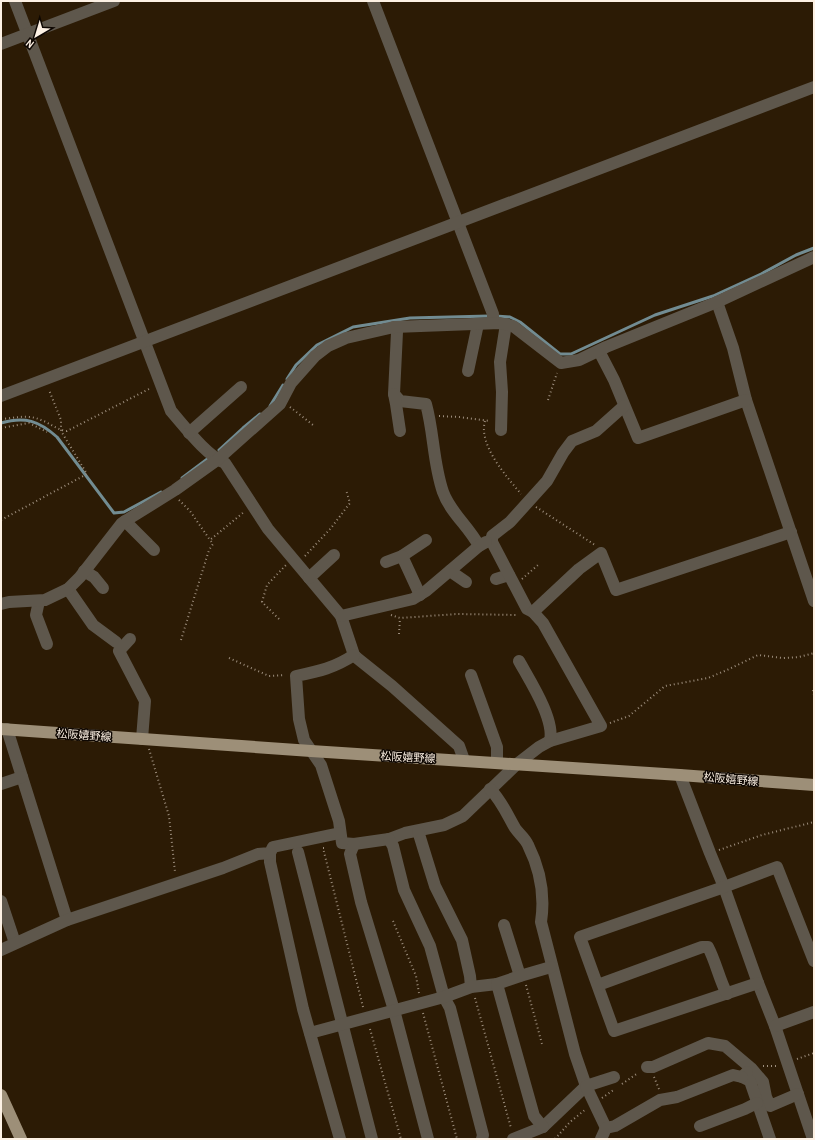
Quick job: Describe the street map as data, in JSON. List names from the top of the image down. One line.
{"streets":{"main road":["松阪嬉野線"]},"north":"bottom left"}
